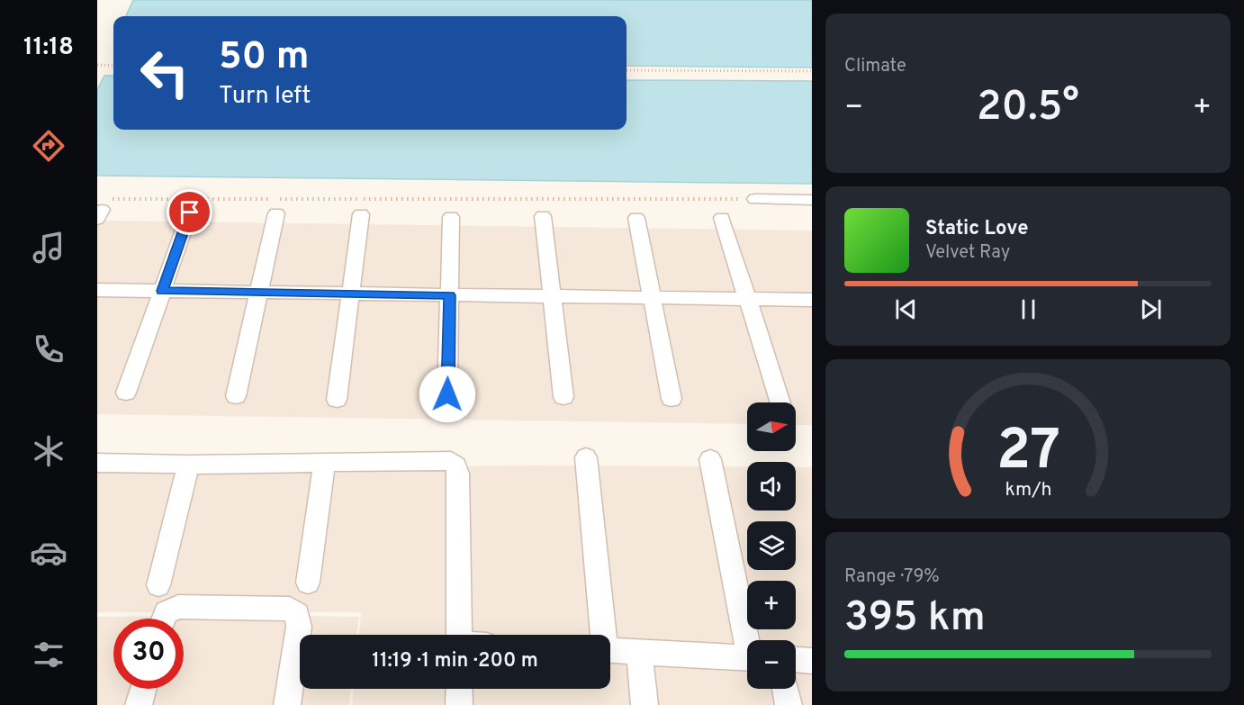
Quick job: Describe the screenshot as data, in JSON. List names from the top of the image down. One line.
{"north":"right","page":{"tabs":"11:18","tile":["Climate",["Range · 79%","395 km"]],"turn":["50 m","Turn left"],"heat":["−","20.5°","+"],"song":["Static Love","Velvet Ray"],"map_buttons":["+","−"],"limit":"30","trip":"11:19 · 1 min · 200 m","gauge":["27","km/h"]}}
